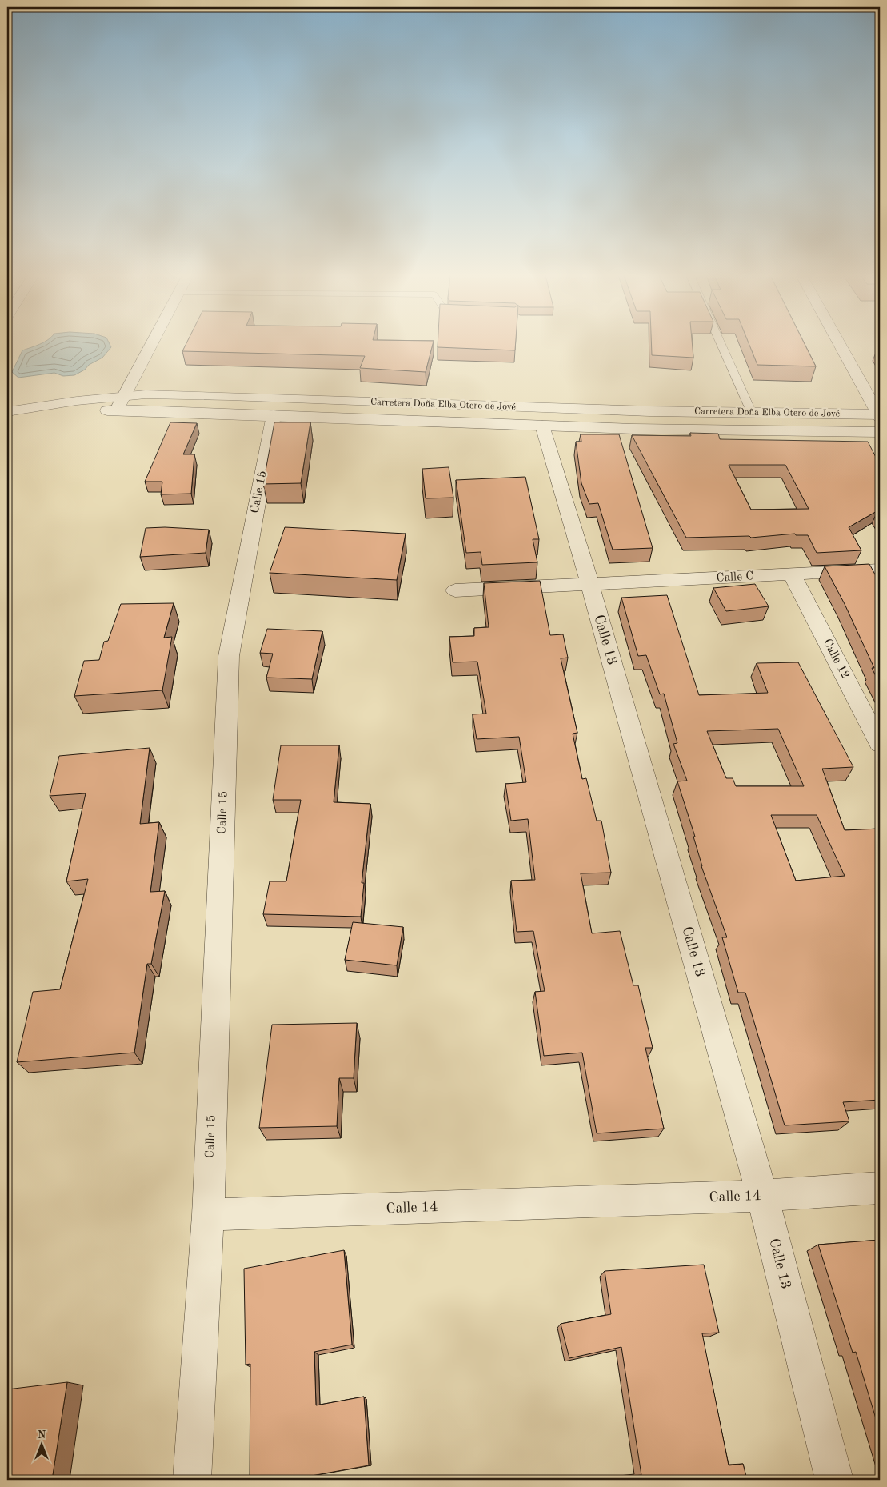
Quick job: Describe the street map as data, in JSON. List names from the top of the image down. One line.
{"streets":{"street":["Carretera Doña Elba Otero de Jové","Calle 15","Calle C","Calle 13","Calle 12","Calle 14"]},"crossings":[["Carretera Doña Elba Otero de Jové","Calle 15"],["Carretera Doña Elba Otero de Jové","Calle 13"],["Calle 15","Calle 14"],["Calle C","Calle 13"],["Calle C","Calle 12"],["Calle 13","Calle 14"]],"north":"top"}
